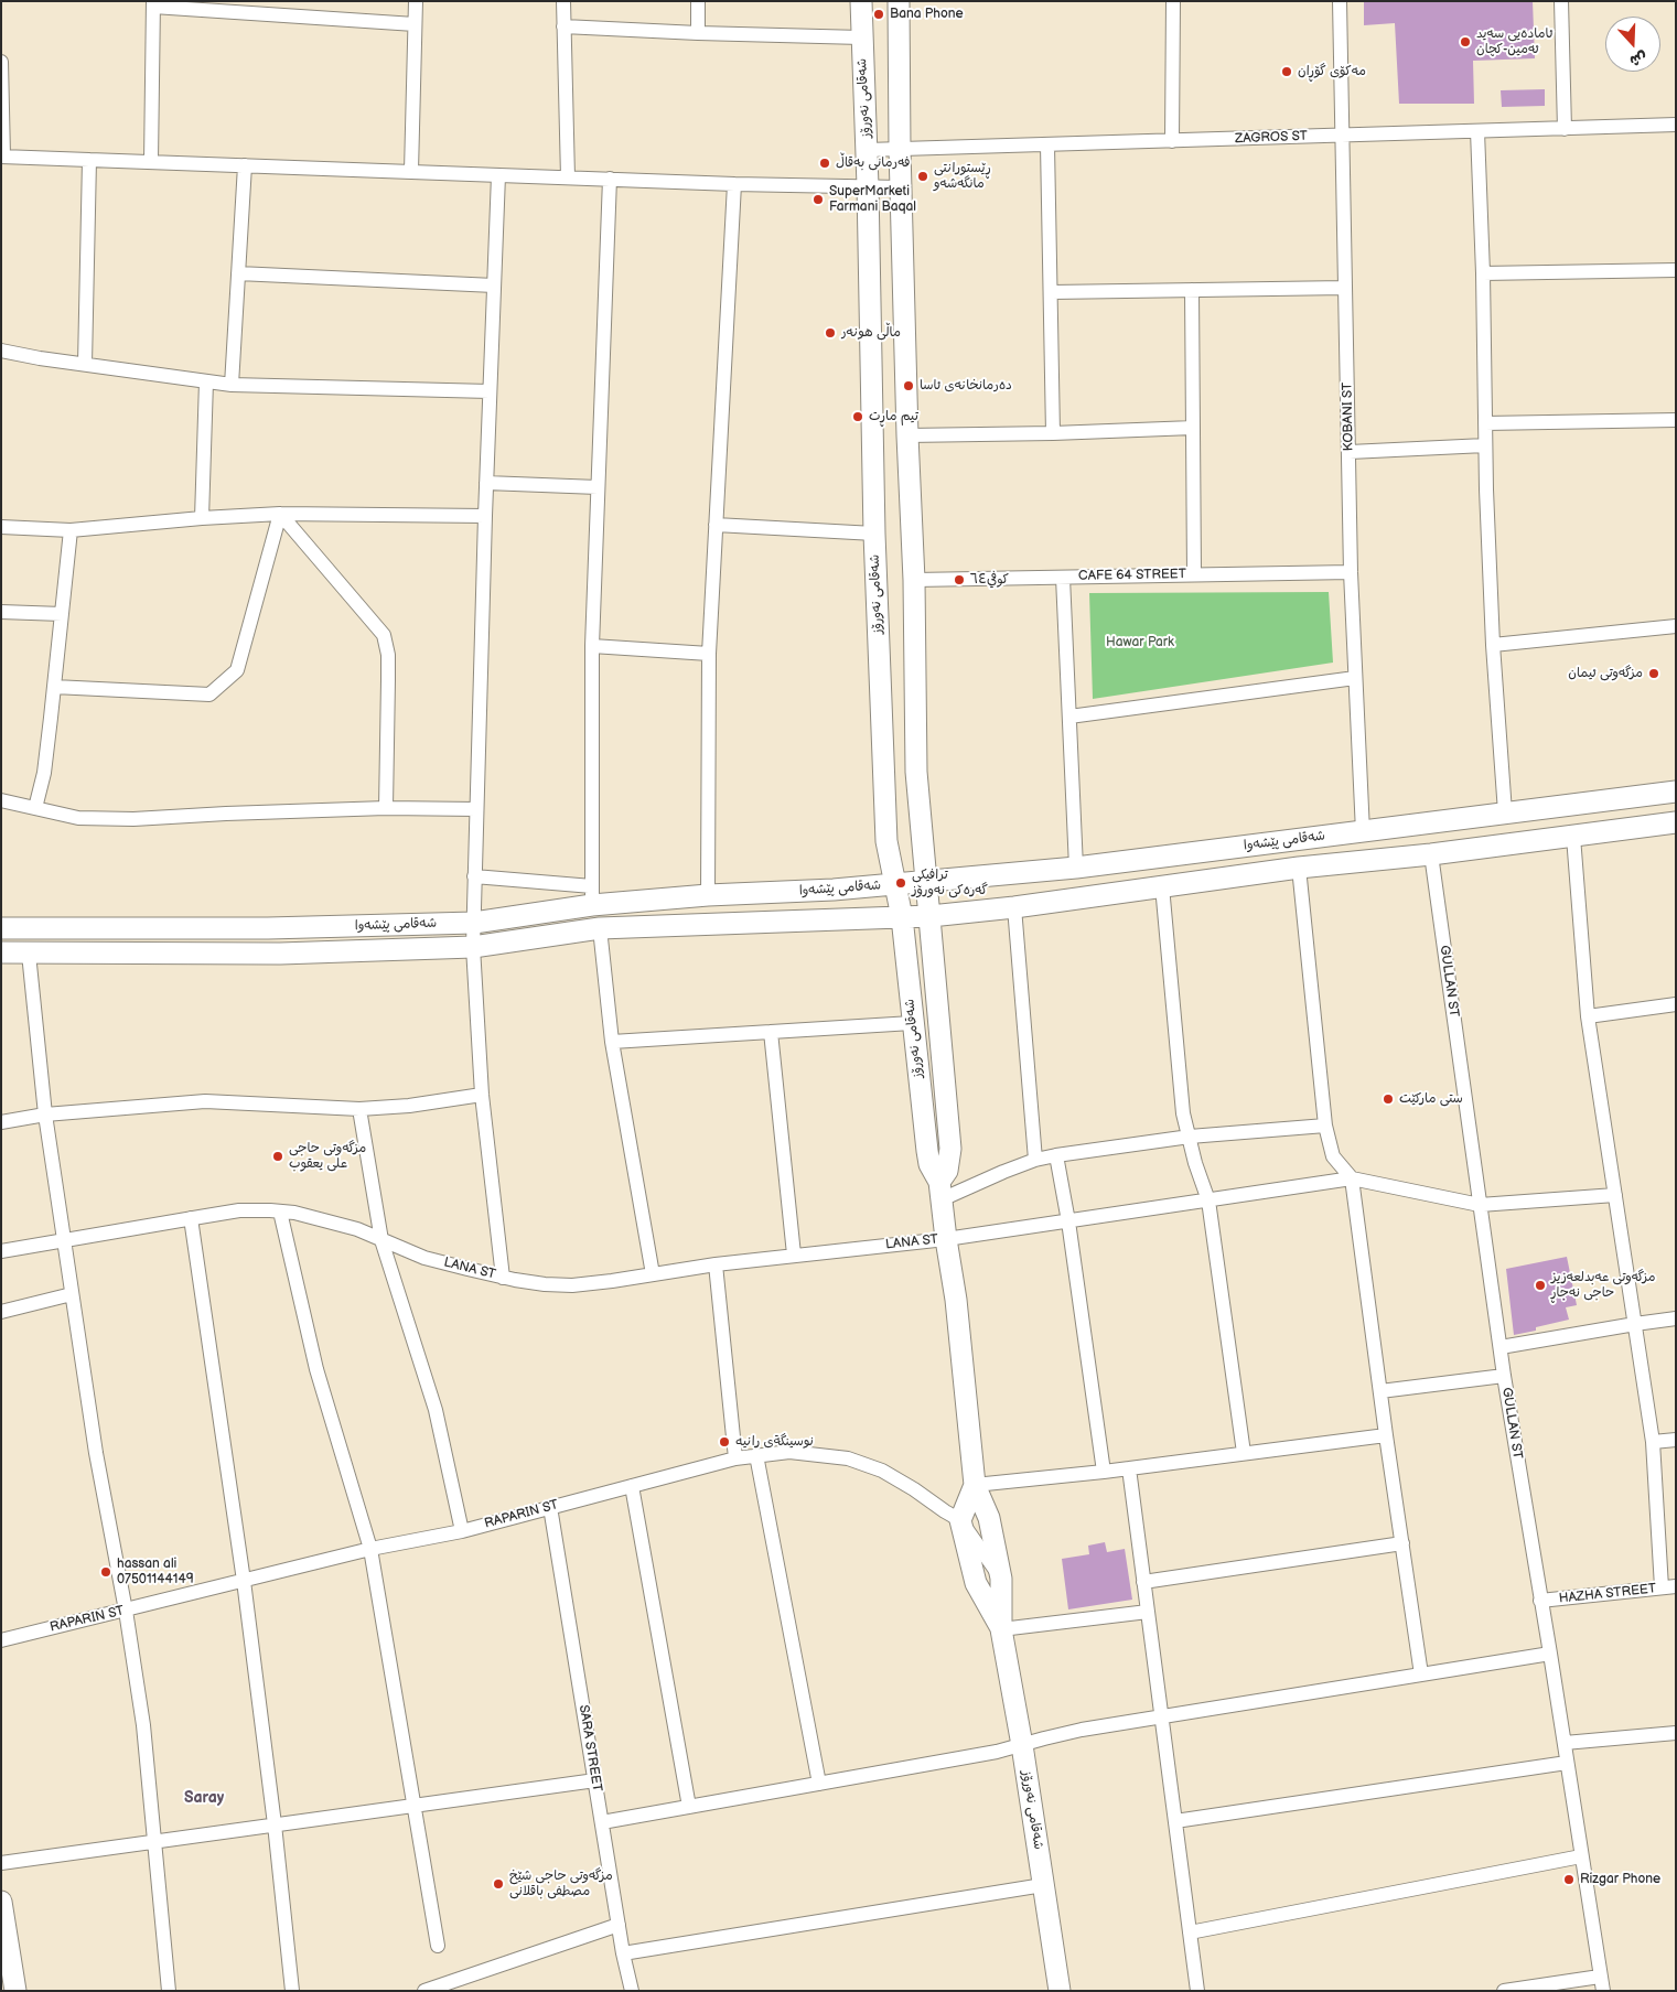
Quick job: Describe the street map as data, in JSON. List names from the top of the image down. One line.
{"streets":{"main road":["شەقامی نەورۆز","شەقامی پێشەوا"],"street":["ZAGROS ST","KOBANI ST","CAFE 64 STREET","GULLAN ST","LANA ST","RAPARIN ST","HAZHA STREET","SARA STREET"]},"crossings":[["شەقامی نەورۆز","ZAGROS ST"],["شەقامی نەورۆز","CAFE 64 STREET"],["شەقامی نەورۆز","شەقامی پێشەوا"],["شەقامی نەورۆز","LANA ST"],["شەقامی نەورۆز","RAPARIN ST"],["ZAGROS ST","KOBANI ST"],["KOBANI ST","CAFE 64 STREET"],["KOBANI ST","شەقامی پێشەوا"],["شەقامی پێشەوا","GULLAN ST"],["GULLAN ST","HAZHA STREET"],["RAPARIN ST","SARA STREET"]],"districts":["Saray"],"parks":["Hawar Park"],"places":["Bana Phone","ئامادەیی سەید ئەمین-کچان","مەکۆی گۆڕان","فەرمانی بەقاڵ","ڕێستورانتی مانگەشەو","SuperMarketi Farmani Baqal","ماڵی هونەر","دەرمانخانەی ئاسا","تیم ماڕت","كوفي٦٤","مزگەوتی ئیمان","ترافیکی گەرەکی نەورۆز","ستی مارکێت","مزگەوتی حاجی علی یعقوب","مزگەوتی عەبدلعەزیز حاجی نەجاڕ","نوسينگةى رانيه","hassan ali 07501144149","Rizgar Phone","مزگەوتی حاجی شێخ مصطفی باقلانی"],"north":"bottom"}
